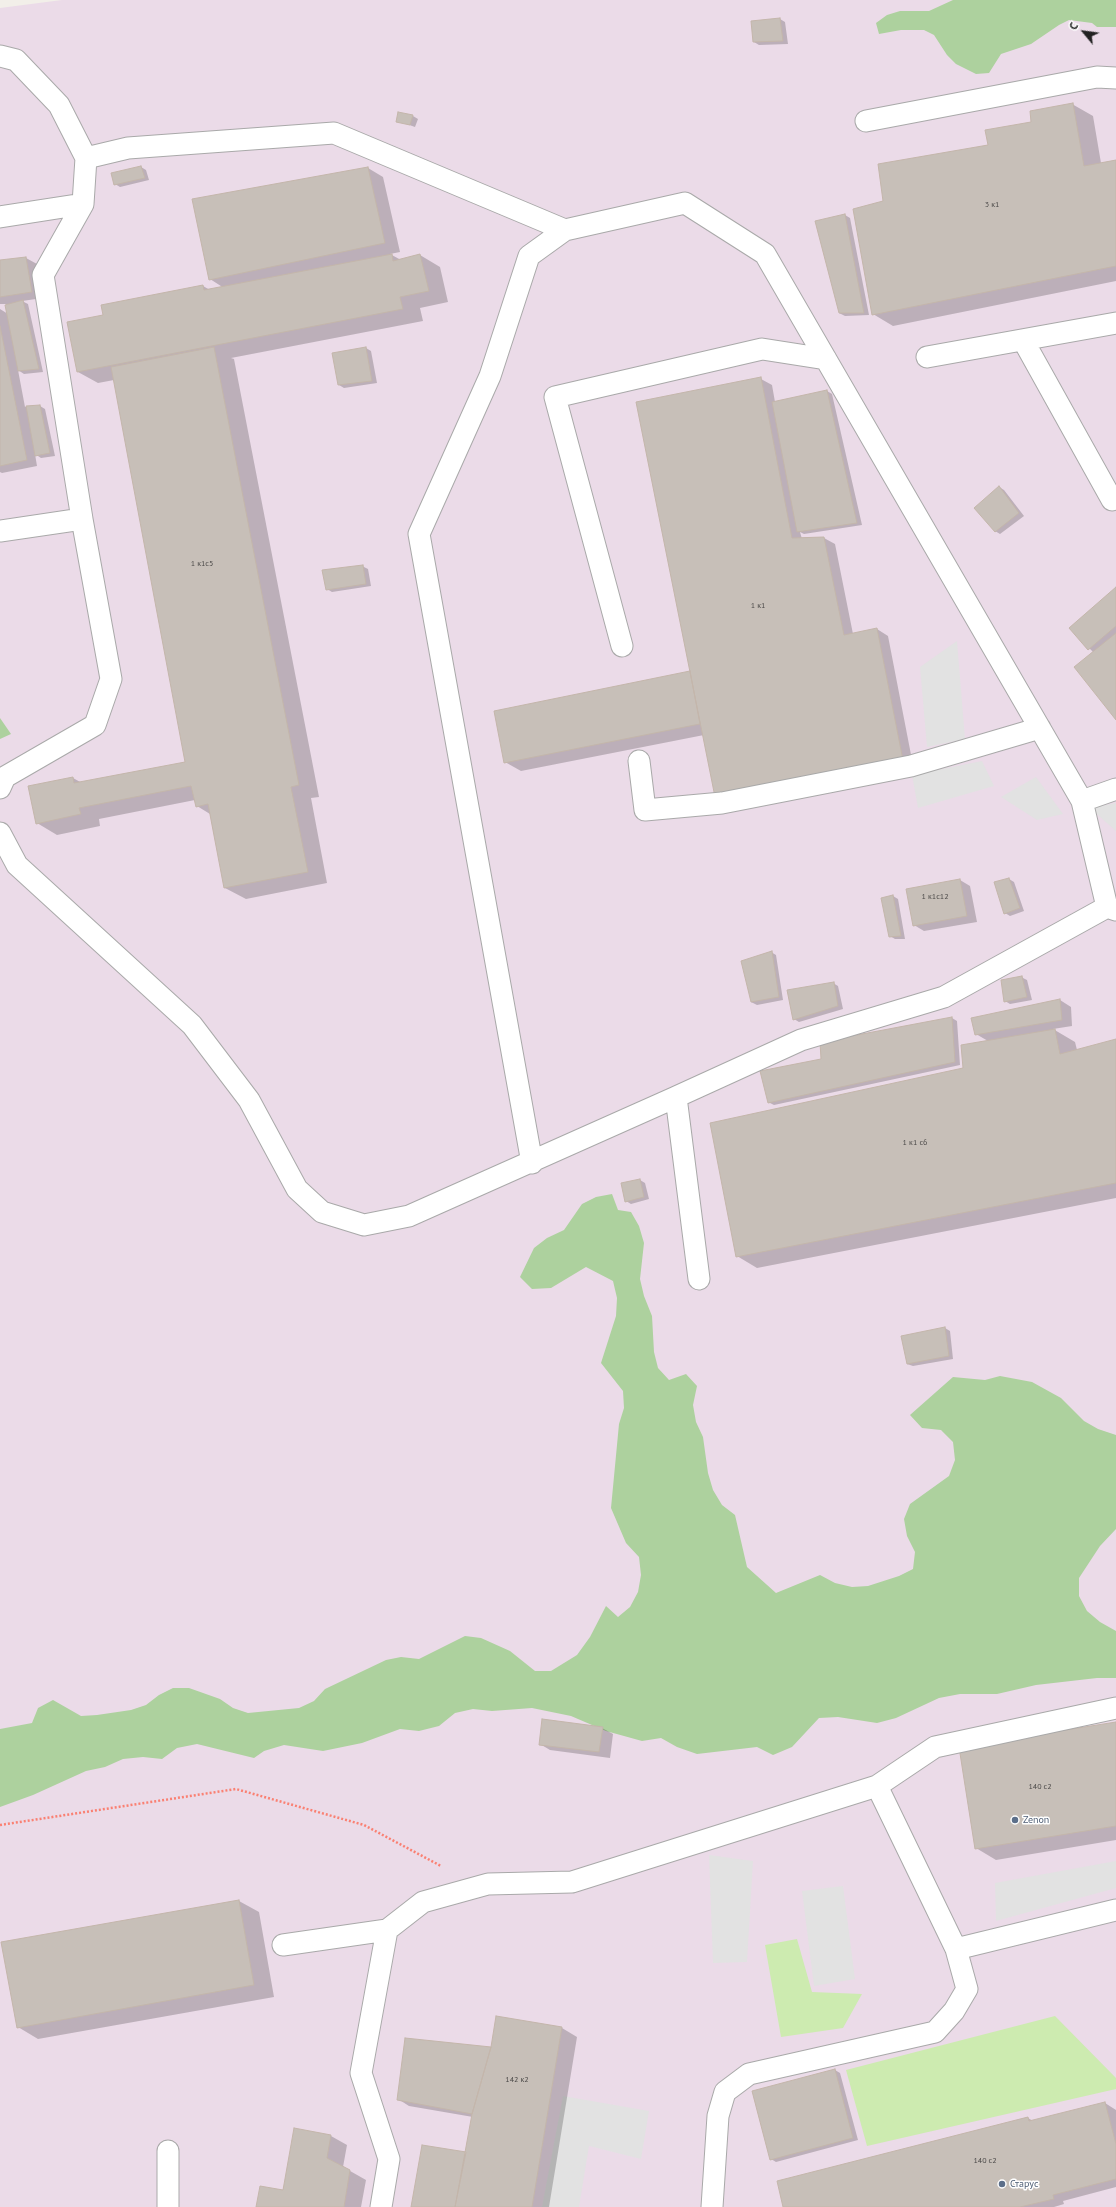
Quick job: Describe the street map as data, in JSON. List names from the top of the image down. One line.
{"places":["Zenon","Старус"],"house_numbers":["3 к1","1 к1с5","1 к1","1 к1с12","1 к1 с6","140 с2","142 к2","140 с2"],"north":"top left"}
